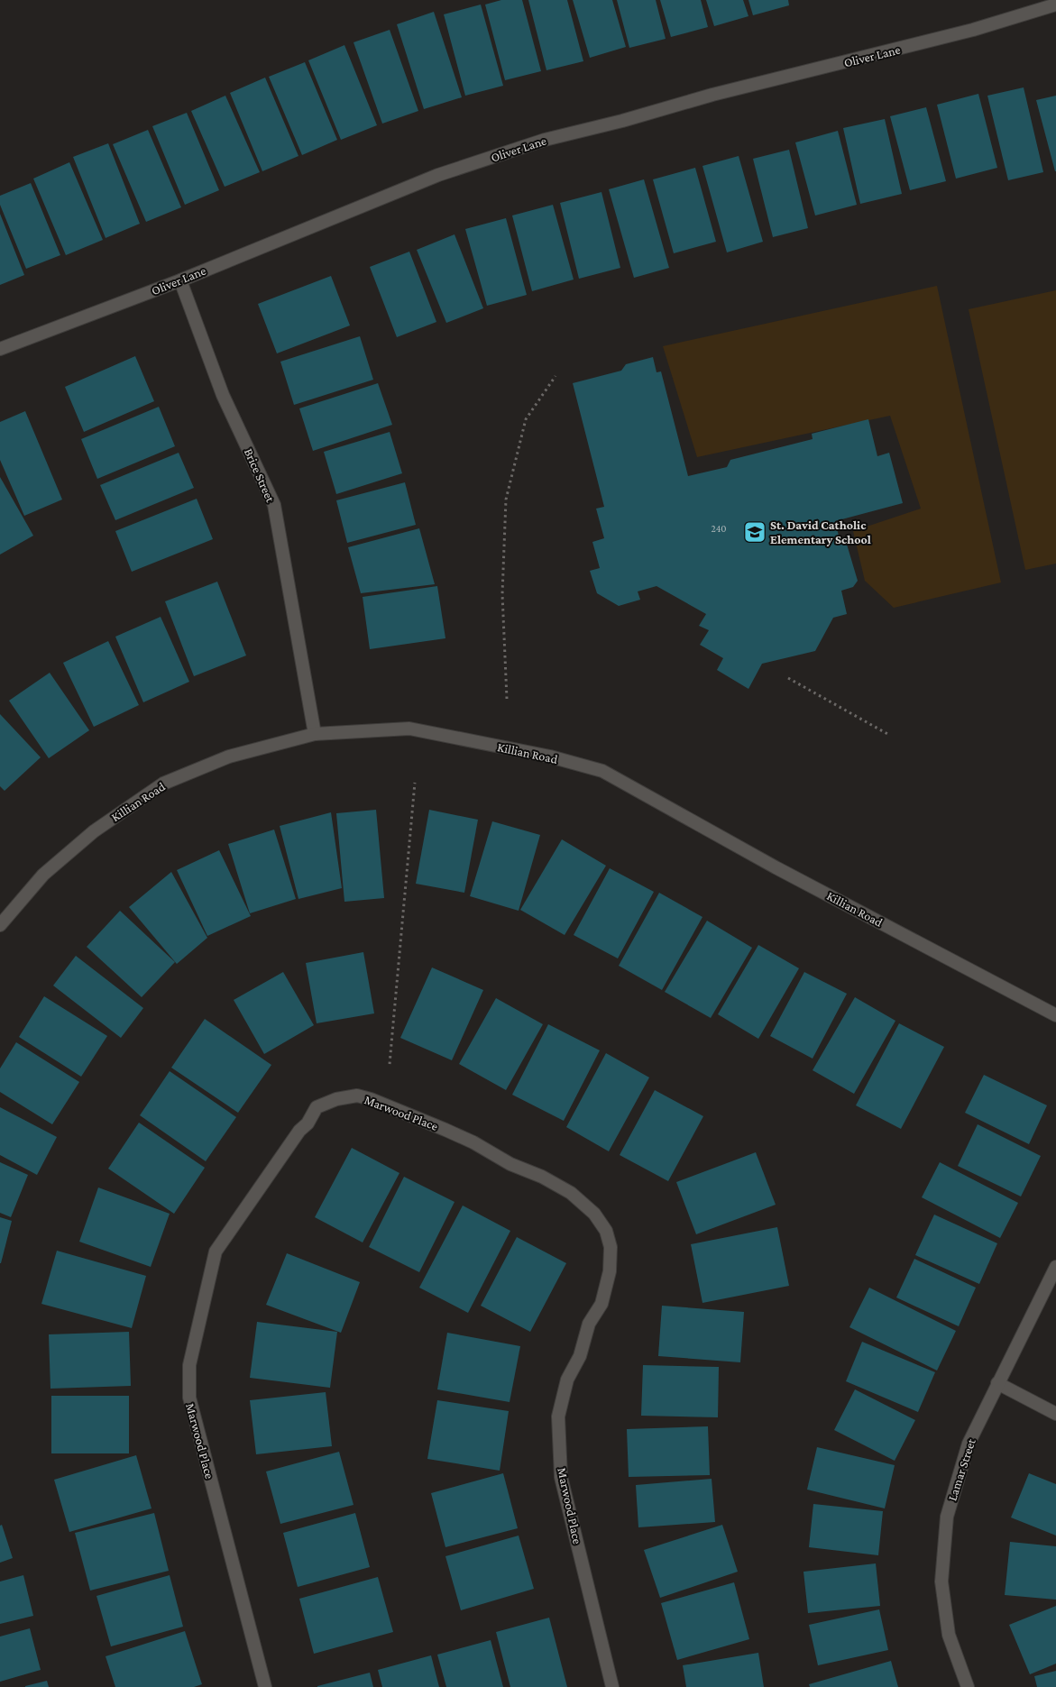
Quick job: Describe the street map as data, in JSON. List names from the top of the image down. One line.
{"streets":{"street":["Oliver Lane","Brice Street","Killian Road","Marwood Place","Lamar Street"]},"crossings":[["Oliver Lane","Brice Street"],["Brice Street","Killian Road"]],"places":{"school or university":["St. David Catholic Elementary School"]},"house_numbers":["240"]}
